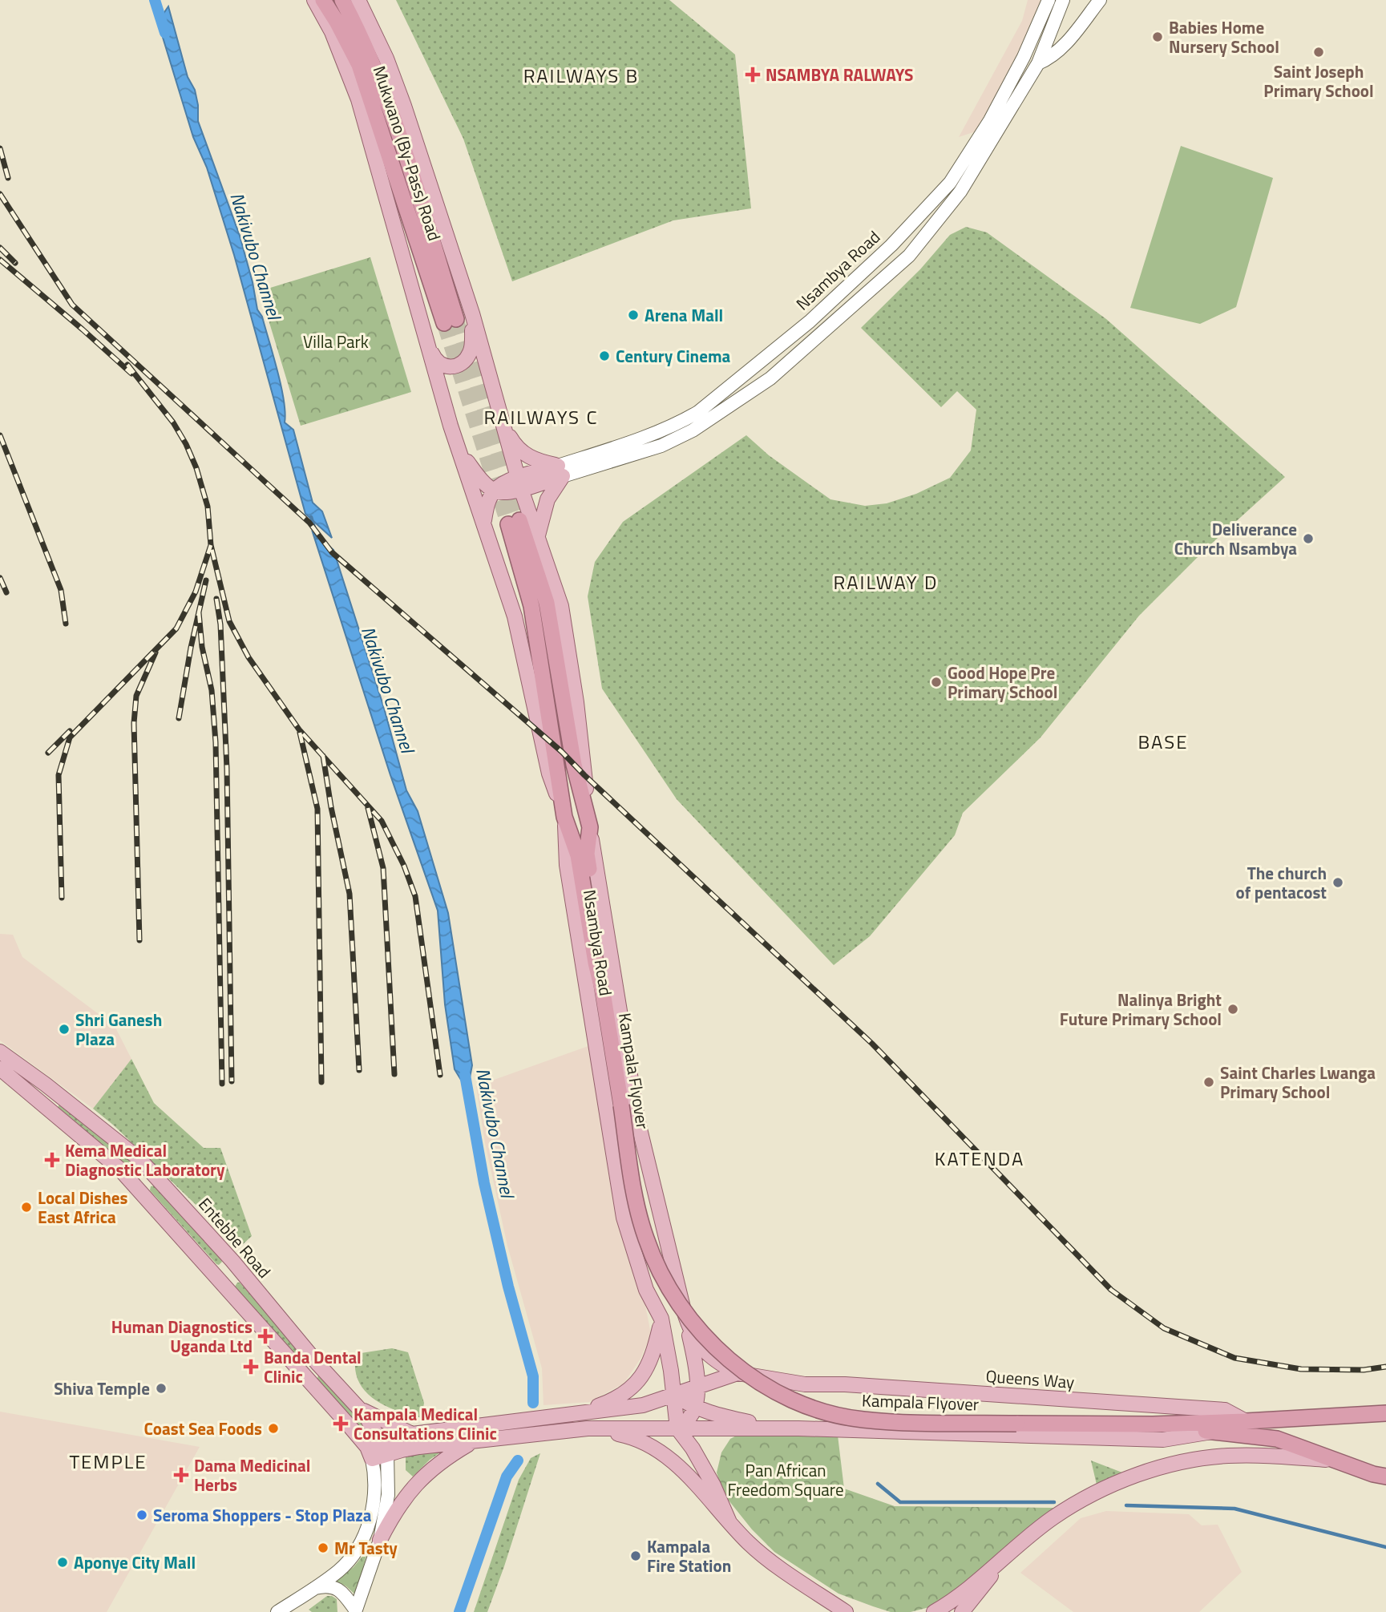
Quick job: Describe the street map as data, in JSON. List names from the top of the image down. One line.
{"streets":{"highway":["Mukwano (By-Pass) Road","Kampala Flyover","Queens Way"],"main road":["Nsambya Road","Entebbe Road"]},"crossings":[["Nsambya Road","Queens Way"]],"districts":["RAILWAYS B","RAILWAYS C","RAILWAY D","BASE","KATENDA","TEMPLE"],"water":["Nakivubo Channel"],"parks":["Villa Park","Pan African Freedom Square"],"places":{"other":["Babies Home Nursery School","Saint Joseph Primary School","Arena Mall","Century Cinema","Deliverance Church Nsambya","Good Hope Pre Primary School","The church of pentacost","Nalinya Bright Future Primary School","Shri Ganesh Plaza","Saint Charles Lwanga Primary School","Local Dishes East Africa","Shiva Temple","Coast Sea Foods","Seroma Shoppers - Stop Plaza","Mr Tasty","Kampala Fire Station","Aponye City Mall"],"health":["NSAMBYA RALWAYS","Kema Medical Diagnostic Laboratory","Human Diagnostics Uganda Ltd","Banda Dental Clinic","Kampala Medical Consultations Clinic","Dama Medicinal Herbs"]}}
